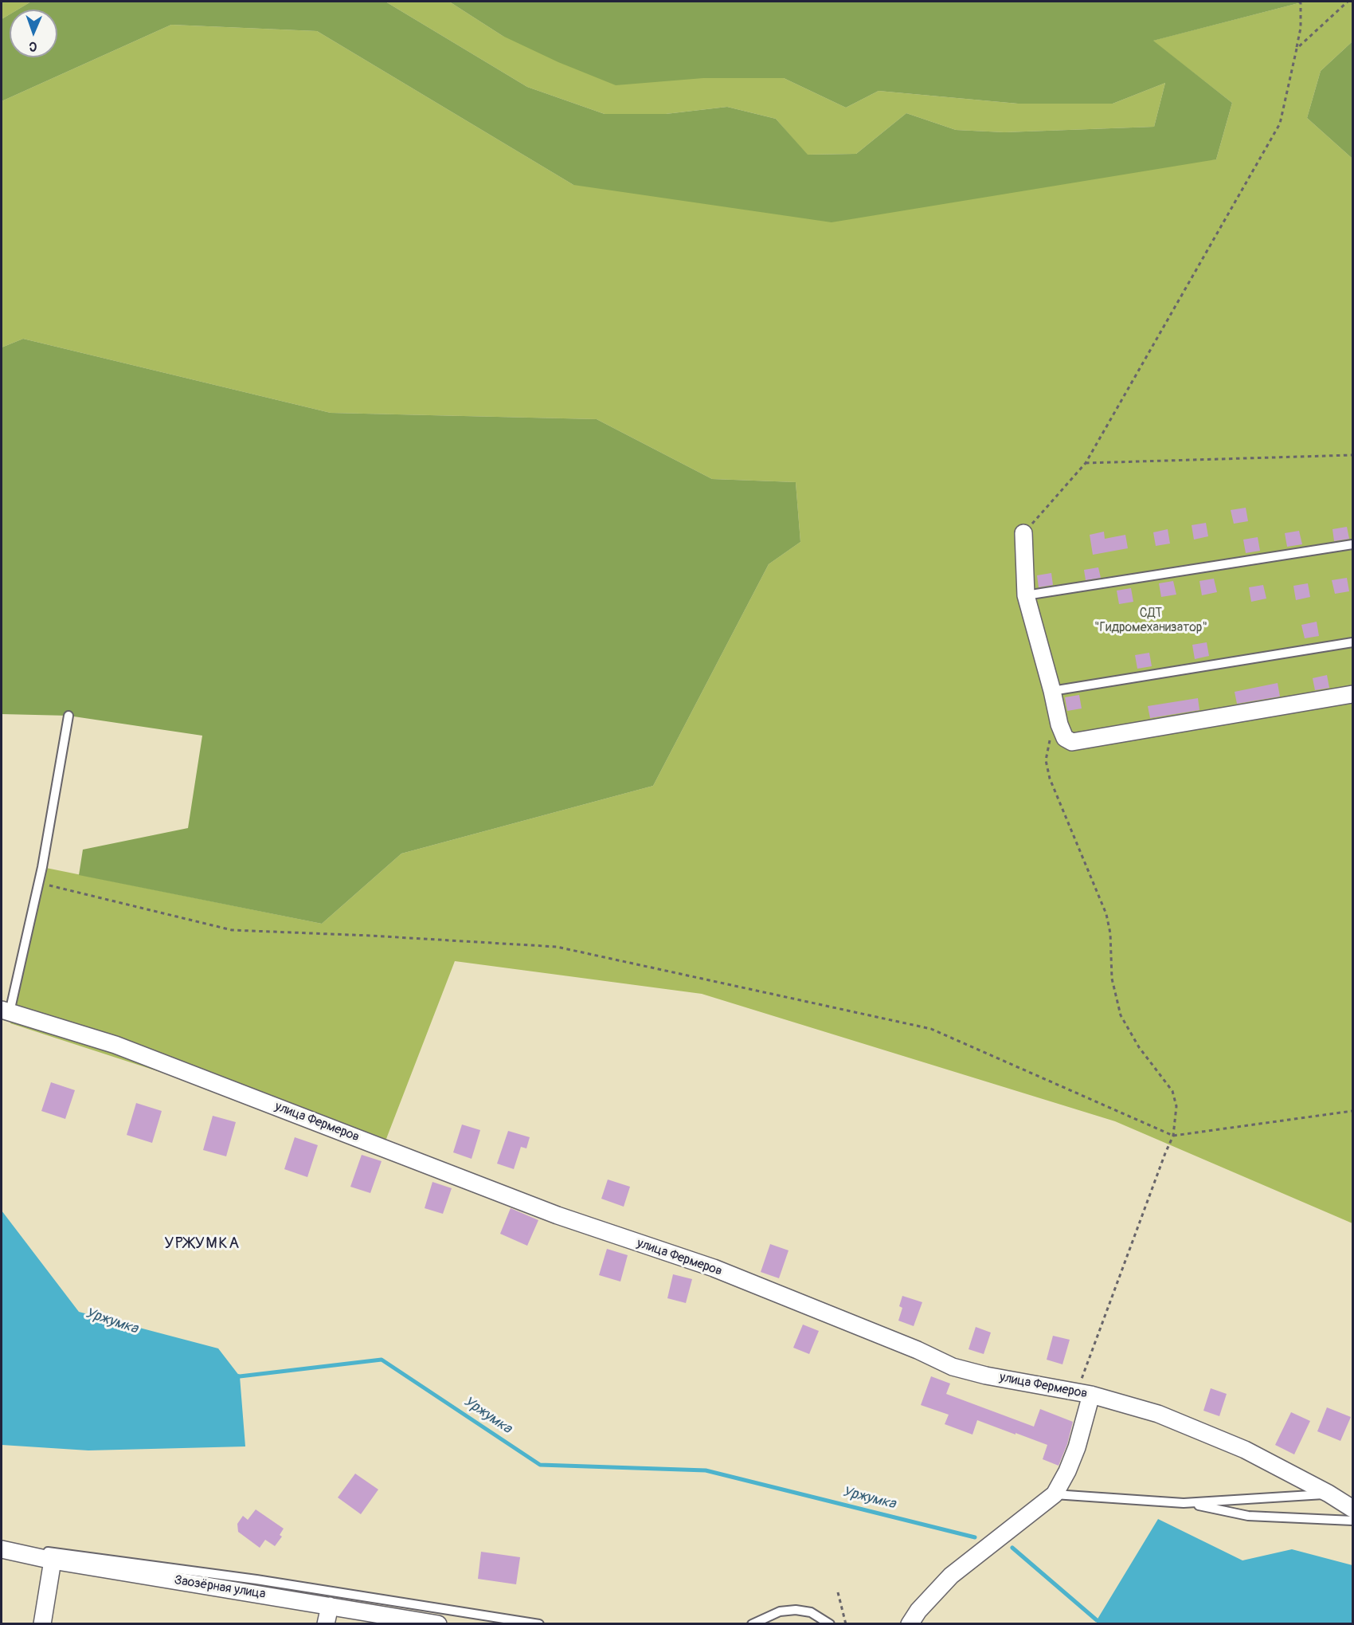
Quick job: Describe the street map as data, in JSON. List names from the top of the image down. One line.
{"streets":{"street":["улица Фермеров","Заозёрная улица"]},"districts":["УРЖУМКА"],"water":["Уржумка"],"parks":["СДТ \"Гидромеханизатор\""],"north":"bottom"}
